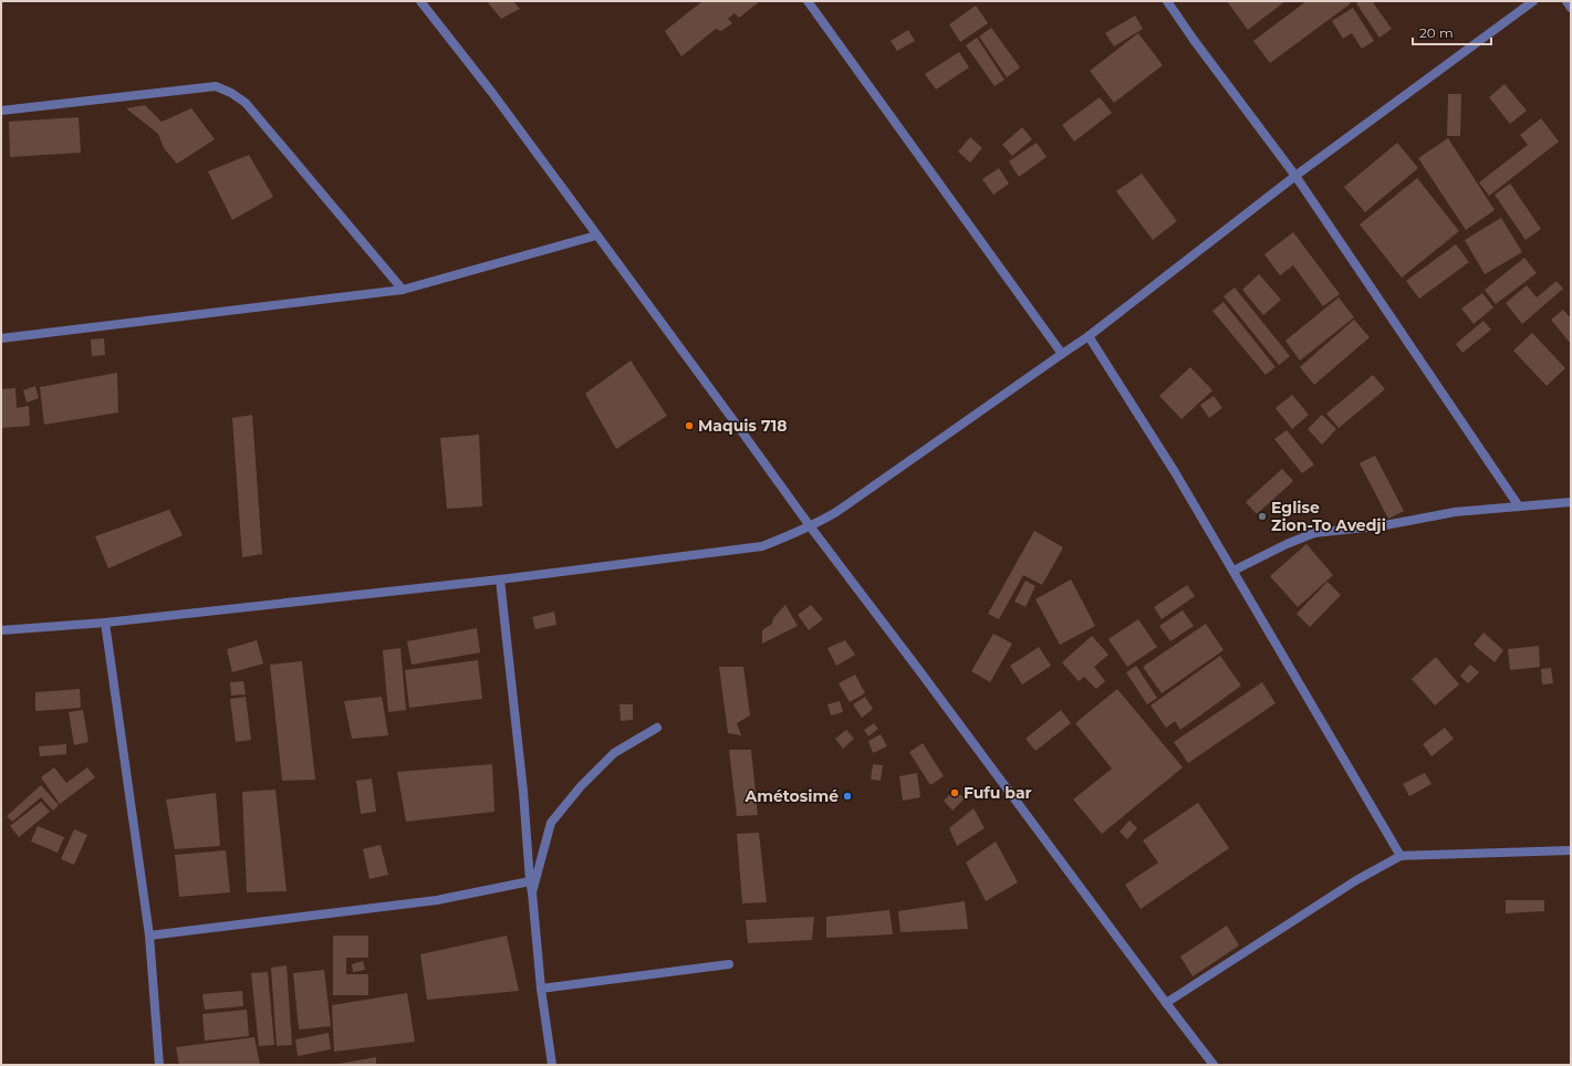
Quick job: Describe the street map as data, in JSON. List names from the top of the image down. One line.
{"places":["Maquis 718","Eglise Zion-To Avedji","Fufu bar","Amétosimé"],"scale_bar":"20 m"}
